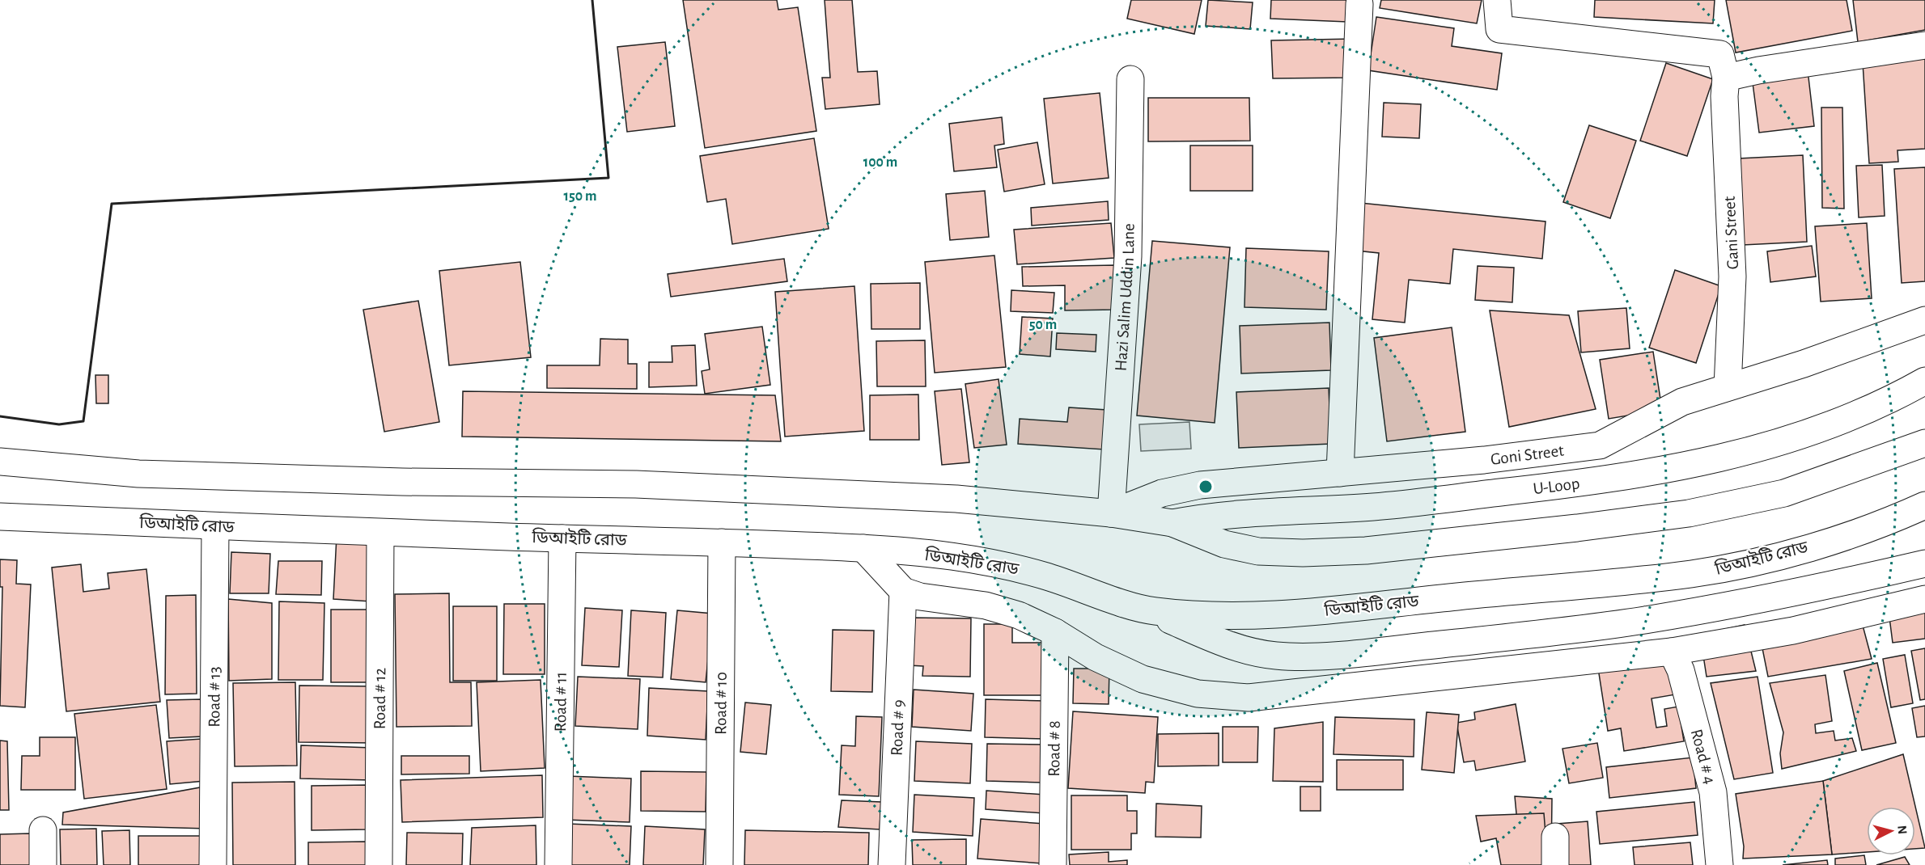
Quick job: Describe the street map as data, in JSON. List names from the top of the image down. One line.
{"streets":{"street":["Gani Street","Hazi Salim Uddin Lane","Goni Street","U-Loop","ডিআইটি রোড","Road # 13","Road # 12","Road # 11","Road # 10","Road # 9","Road # 8","Road # 4"]},"crossings":[["Gani Street","Goni Street"],["Hazi Salim Uddin Lane","Goni Street"],["ডিআইটি রোড","Road # 13"],["ডিআইটি রোড","Road # 12"],["ডিআইটি রোড","Road # 11"],["ডিআইটি রোড","Road # 10"]],"north":"right","rings":["100 m","150 m","50 m"]}
